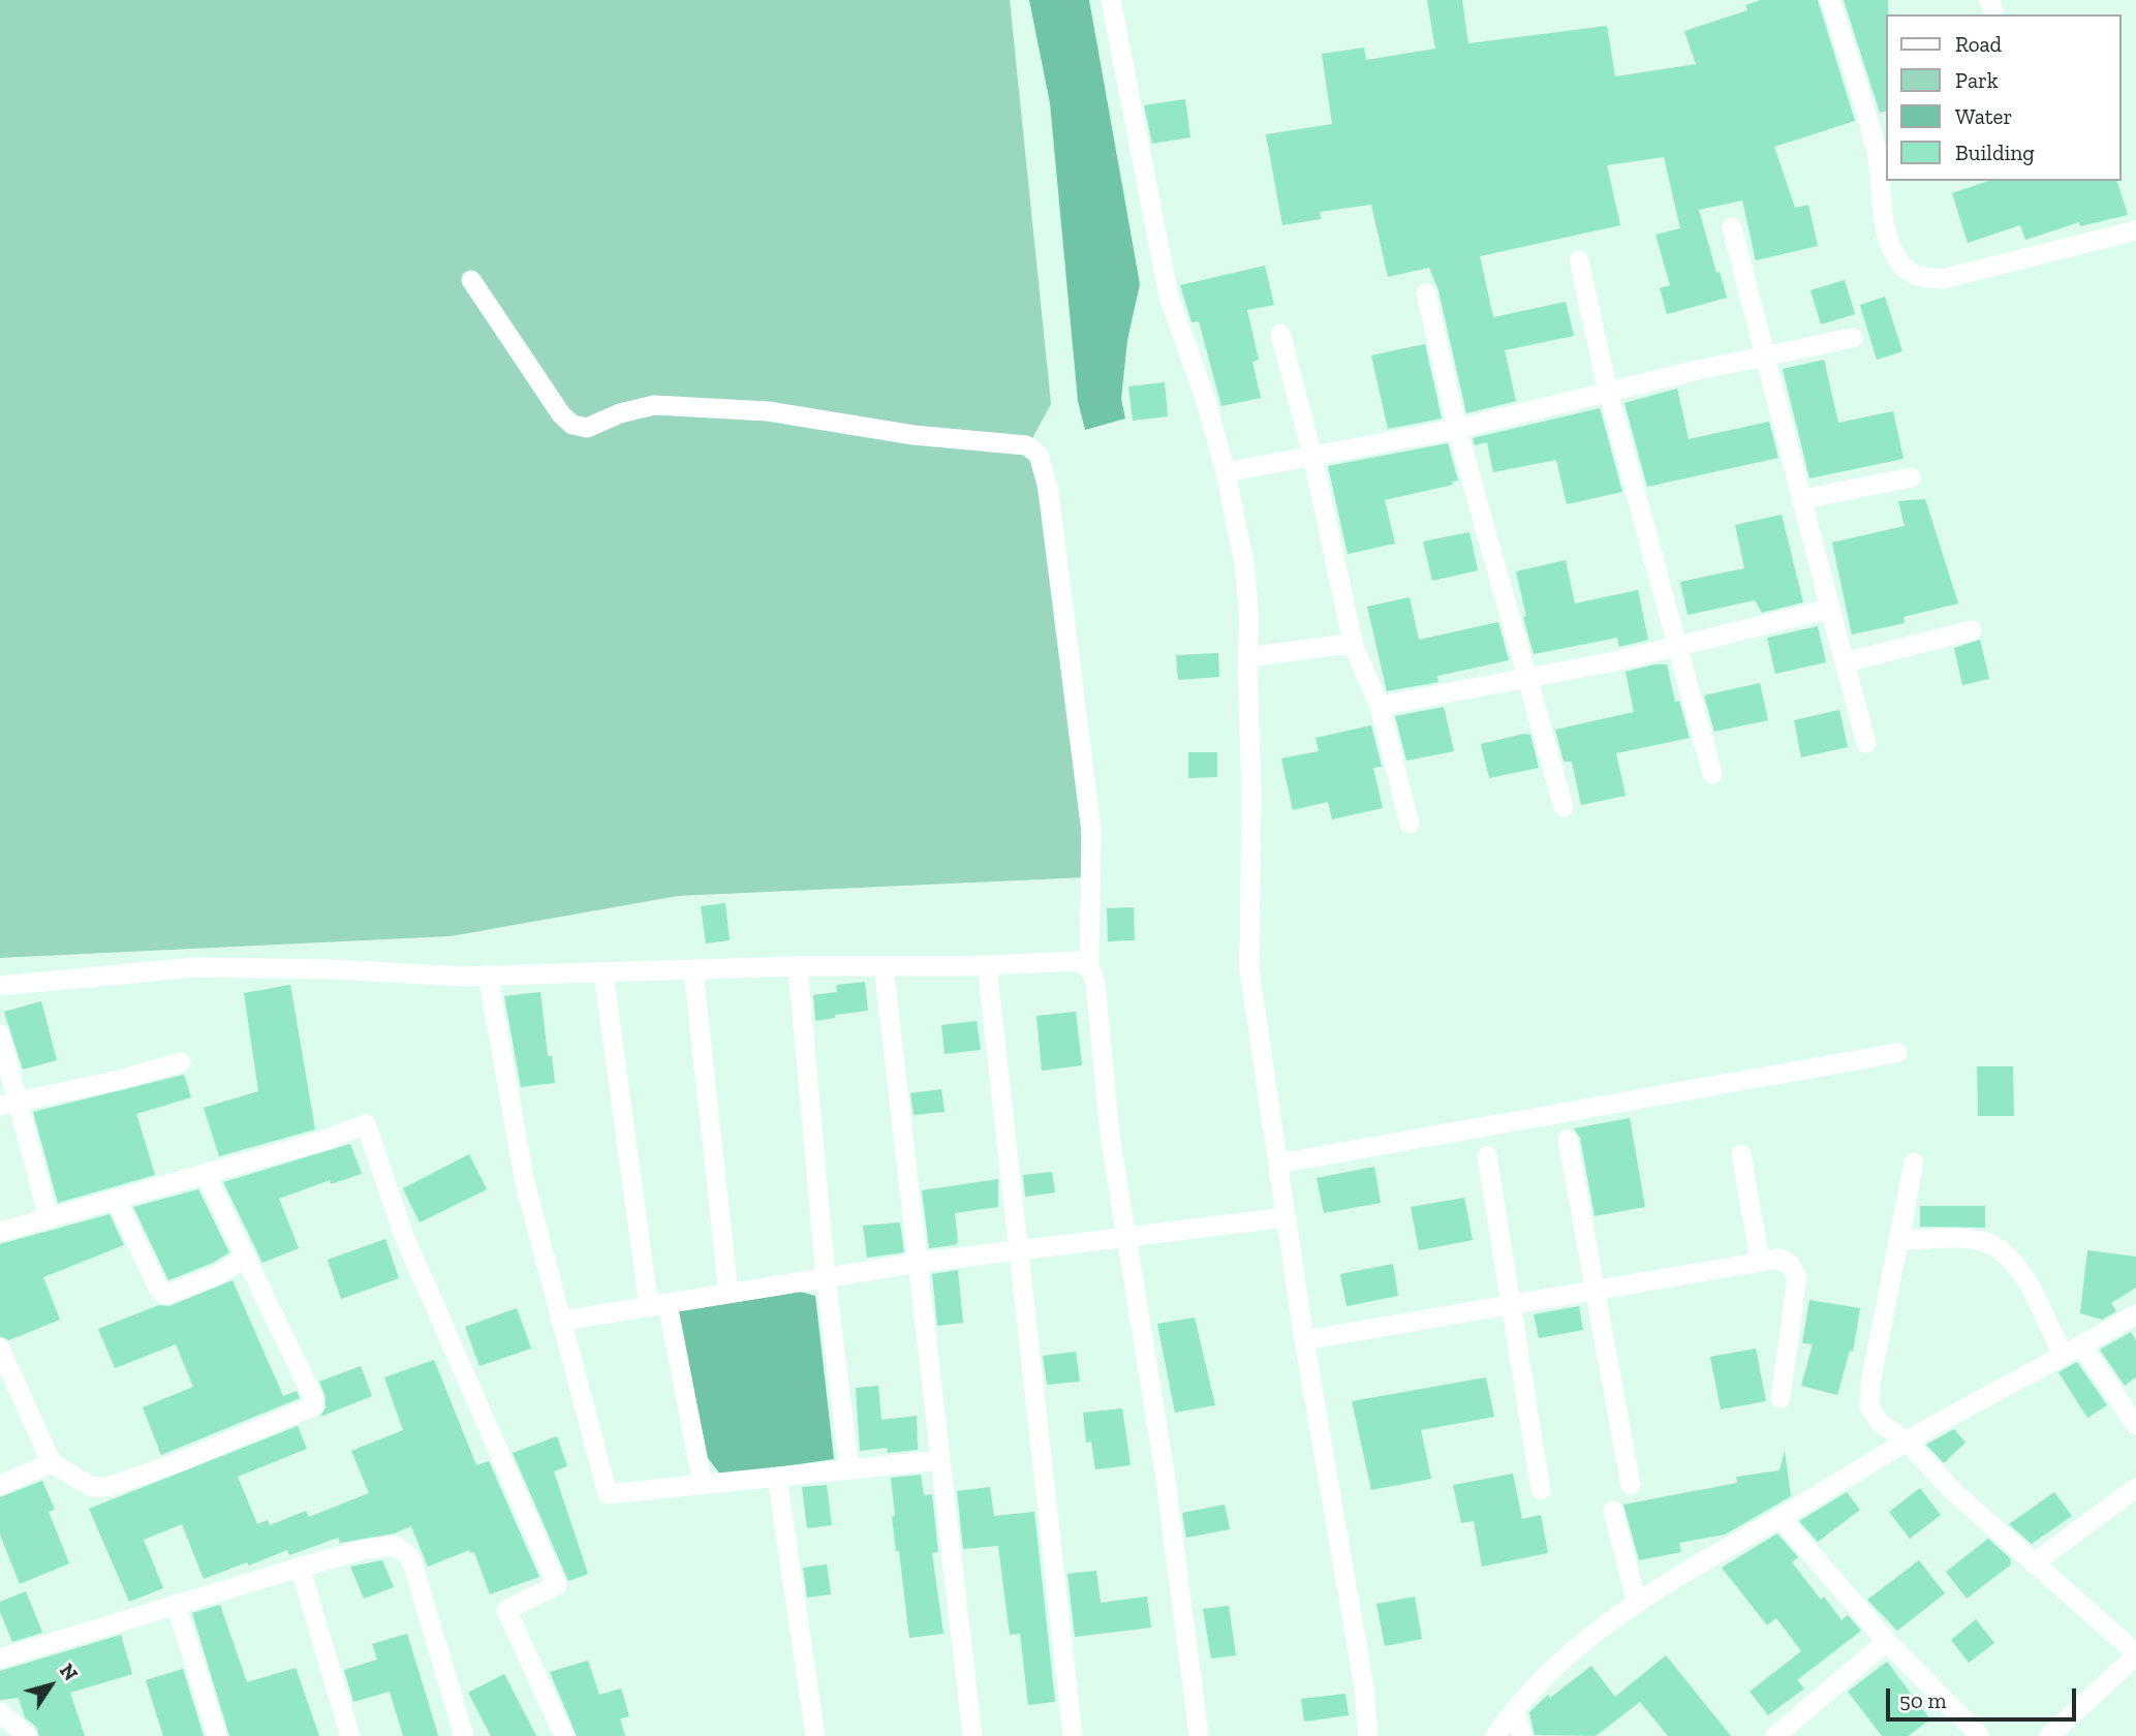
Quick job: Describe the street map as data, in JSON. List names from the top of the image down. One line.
{"legend":["Road","Park","Water","Building"],"scale_bar":"50 m","north":"top right"}
